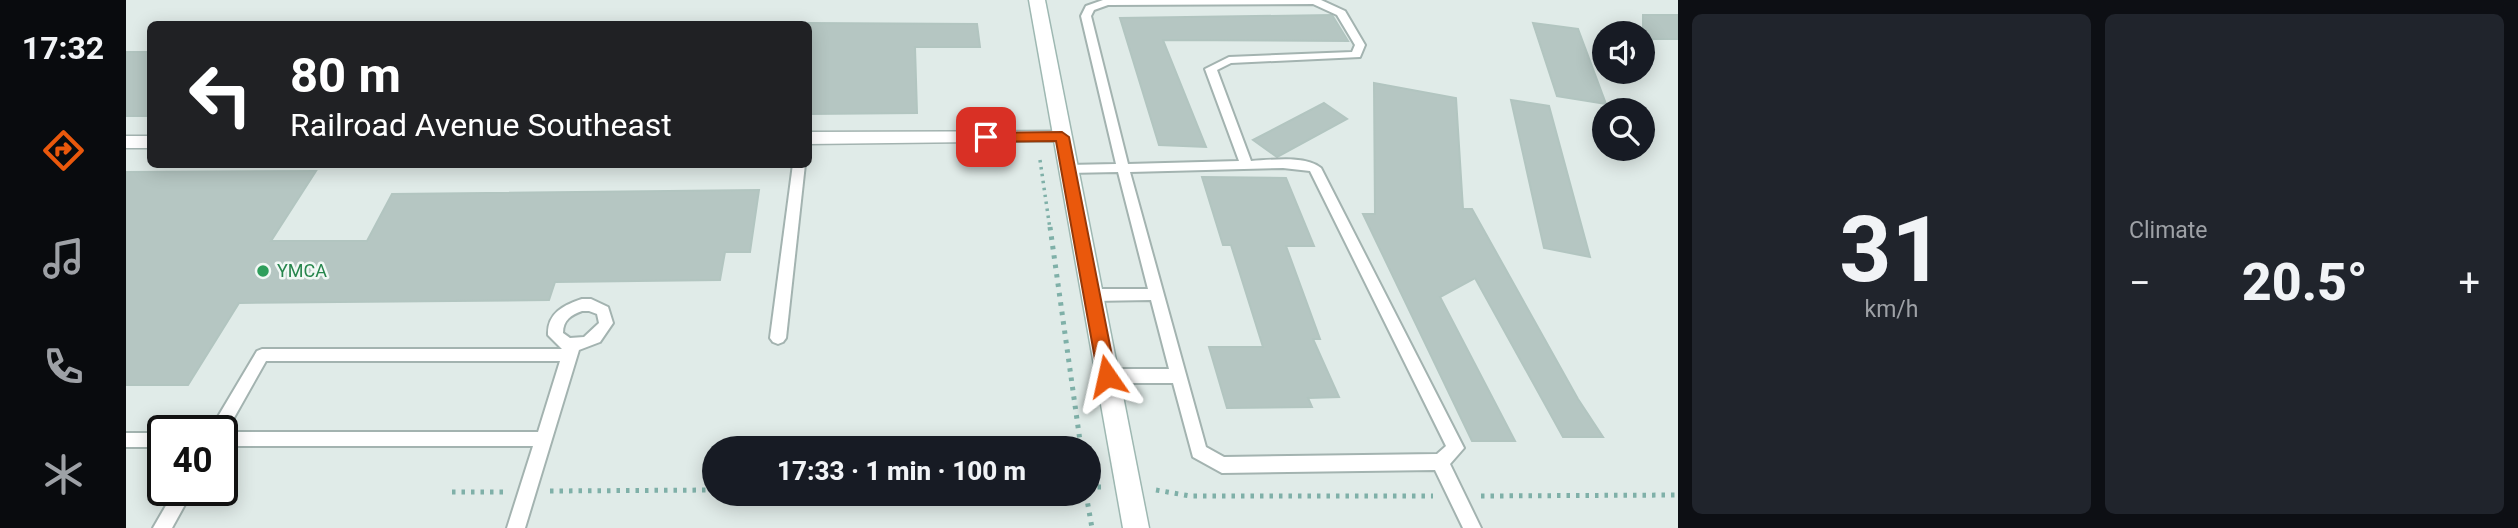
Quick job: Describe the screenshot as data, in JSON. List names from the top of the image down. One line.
{"places":["YMCA"],"page":{"tabs":"17:32","tile":[["31","km/h"],"Climate"],"turn":["80 m","Railroad Avenue Southeast"],"heat":["−","20.5°","+"],"limit":"40","trip":"17:33 · 1 min · 100 m"}}
